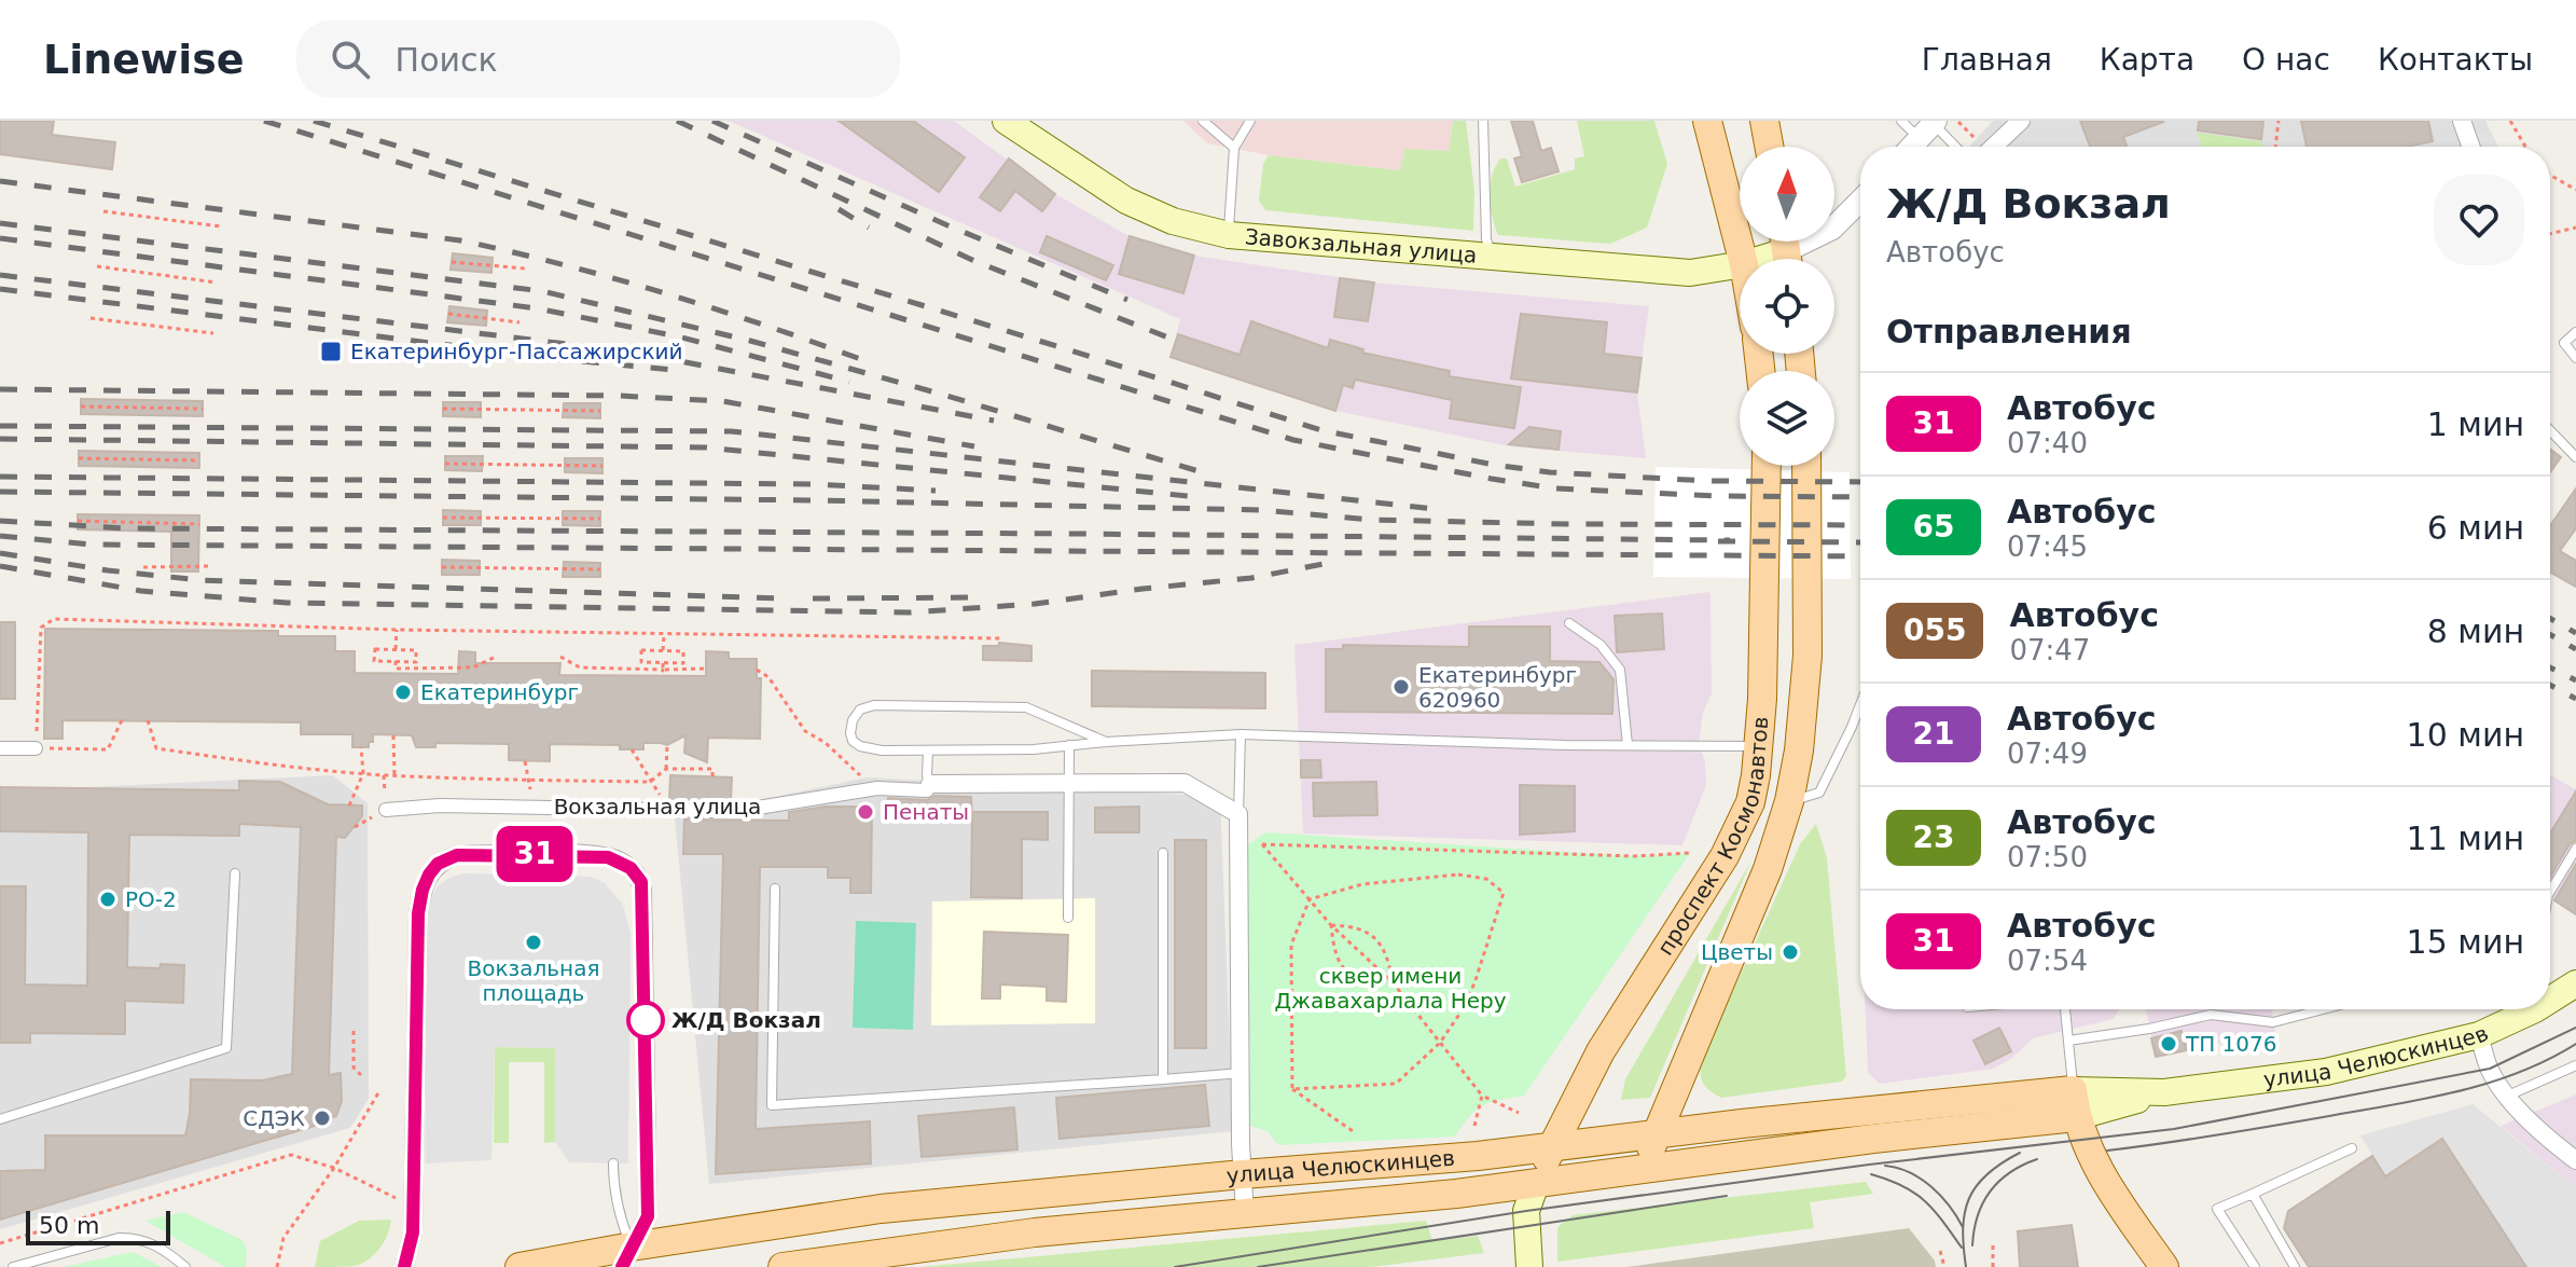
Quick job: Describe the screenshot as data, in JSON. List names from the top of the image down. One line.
{"streets":{"main road":["Завокзальная улица","проспект Космонавтов","улица Челюскинцев"],"street":["Вокзальная улица"]},"crossings":[["проспект Космонавтов","улица Челюскинцев"]],"parks":["сквер имени Джавахарлала Неру"],"places":{"transit":["Екатеринбург-Пассажирский"],"other":["Екатеринбург 620960","Екатеринбург","Пенаты","РО-2","Вокзальная площадь","Цветы","Ж/Д Вокзал","ТП 1076","СДЭК"]},"lines":["bus line 31"],"scale_bar":"50 m","north":"top","page":{"header":"Linewise","search":"Поиск","nav":["Главная","Карта","О нас","Контакты"],"on_map":"31","heading":[["Ж/Д Вокзал","Автобус"],"Отправления"],"list":[{"mark":"31","name":"Автобус","note":"07:40","value":"1 мин"},{"mark":"65","name":"Автобус","note":"07:45","value":"6 мин"},{"mark":"055","name":"Автобус","note":"07:47","value":"8 мин"},{"mark":"21","name":"Автобус","note":"07:49","value":"10 мин"},{"mark":"23","name":"Автобус","note":"07:50","value":"11 мин"},{"mark":"31","name":"Автобус","note":"07:54","value":"15 мин"}],"scale":"50 m"}}
